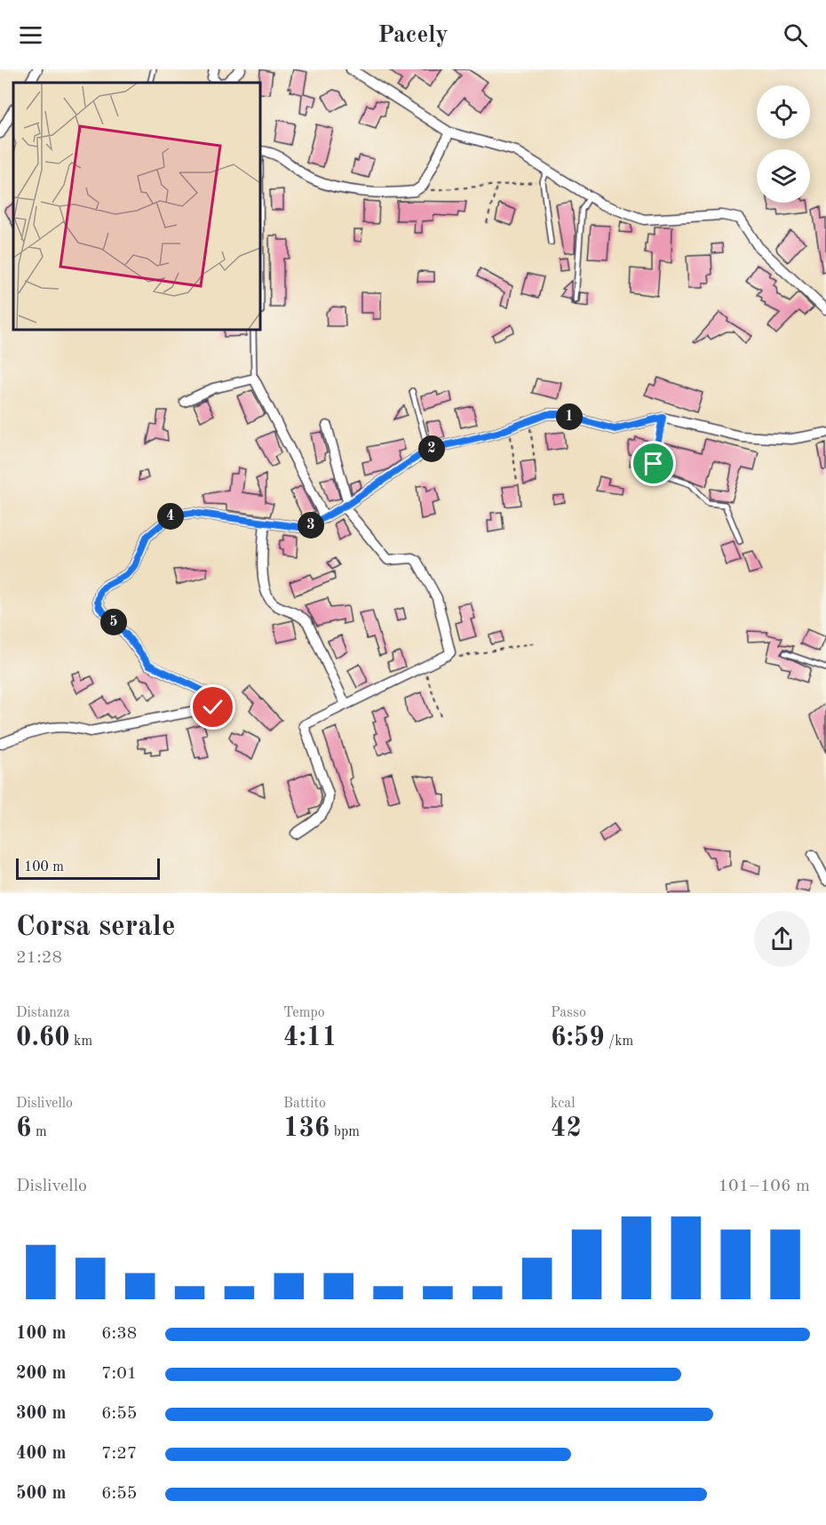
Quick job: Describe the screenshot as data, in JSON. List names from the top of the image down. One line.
{"scale_bar":"100 m","page":{"header":"Pacely","pins":["1","2","4","3","5"],"scale":"100 m","heading":["Corsa serale","21:28"],"stats":[["Distanza","0.60 km"],["Tempo","4:11"],["Passo","6:59 /km"],["Dislivello","6 m"],["Battito","136 bpm"],["kcal","42"]],"chart":["Dislivello","101–106 m"],"list":[{"name":"100 m","note":"6:38"},{"name":"200 m","note":"7:01"},{"name":"300 m","note":"6:55"},{"name":"400 m","note":"7:27"},{"name":"500 m","note":"6:55"}]}}
